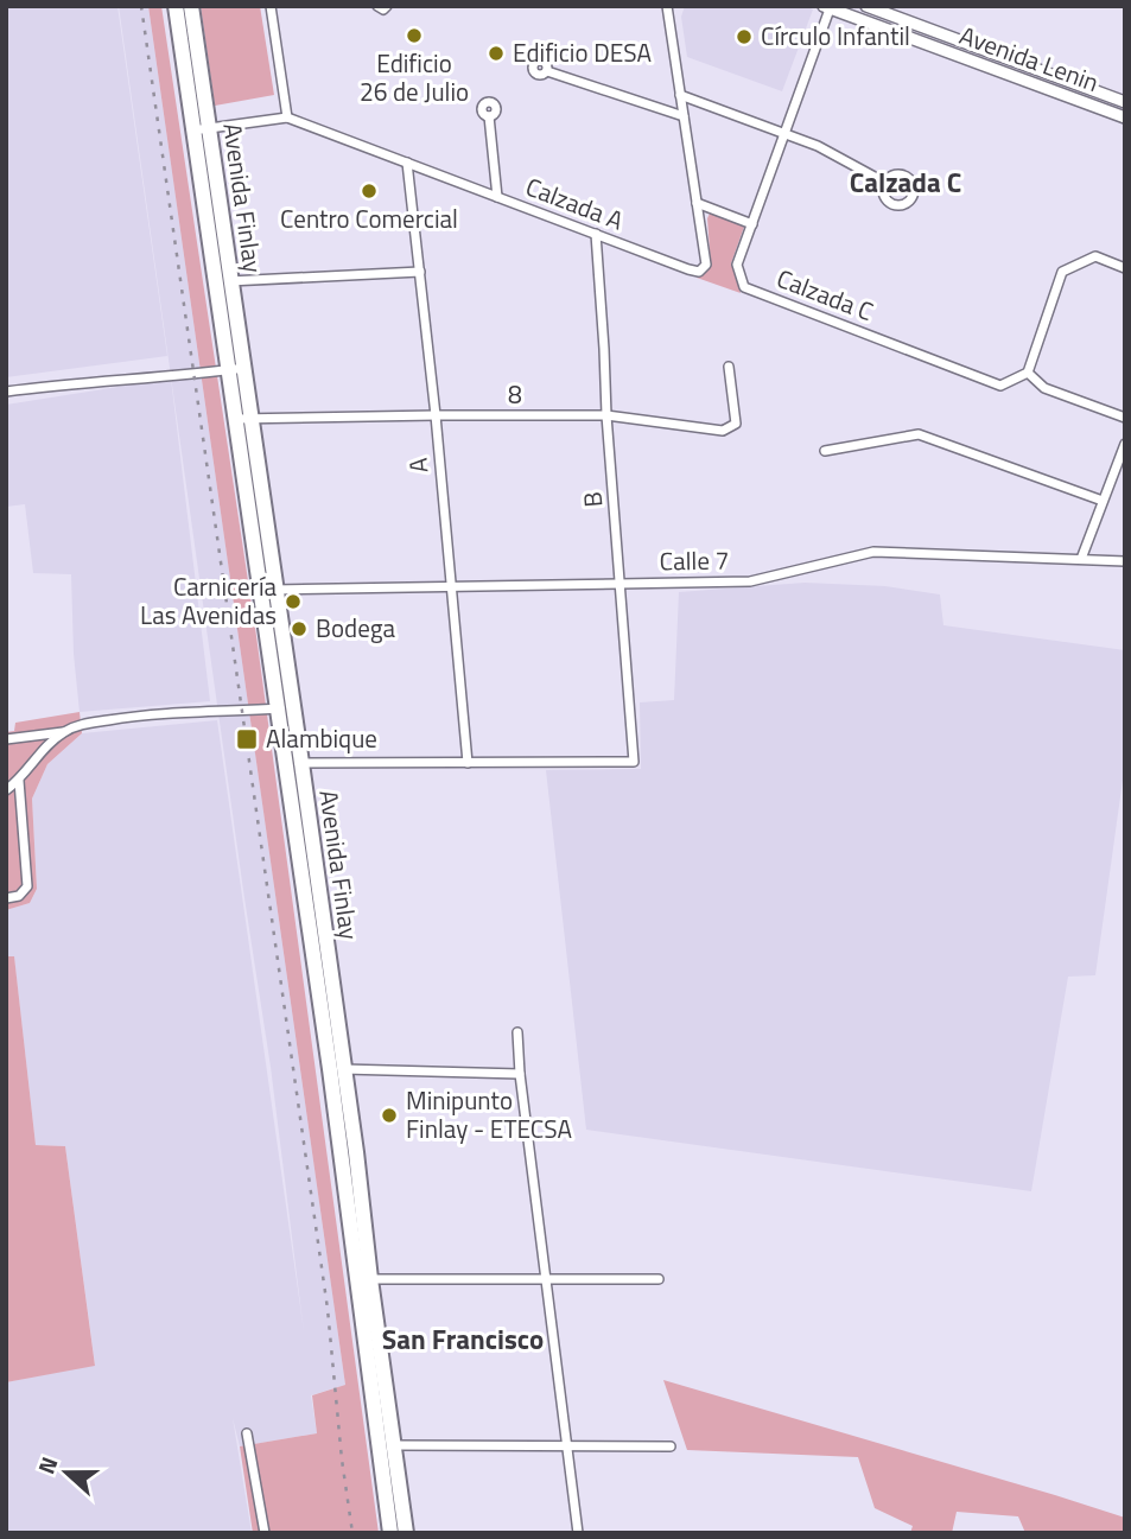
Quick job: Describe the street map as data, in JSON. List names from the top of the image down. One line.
{"streets":{"highway":["Avenida Finlay"],"street":["Avenida Lenin","Calzada A","Calzada C","8","A","B","Calle 7"]},"crossings":[["Avenida Lenin","Calzada C"],["Avenida Finlay","8"],["Avenida Finlay","Calle 7"],["Calzada A","A"],["Calzada A","B"],["8","A"],["8","B"],["A","B"],["A","Calle 7"],["B","Calle 7"]],"districts":["Calzada C","San Francisco"],"places":{"other":["Edificio 26 de Julio","Círculo Infantil","Edificio DESA","Centro Comercial","Carnicería Las Avenidas","Bodega","Minipunto Finlay - ETECSA"],"transit":["Alambique"]},"north":"left"}
